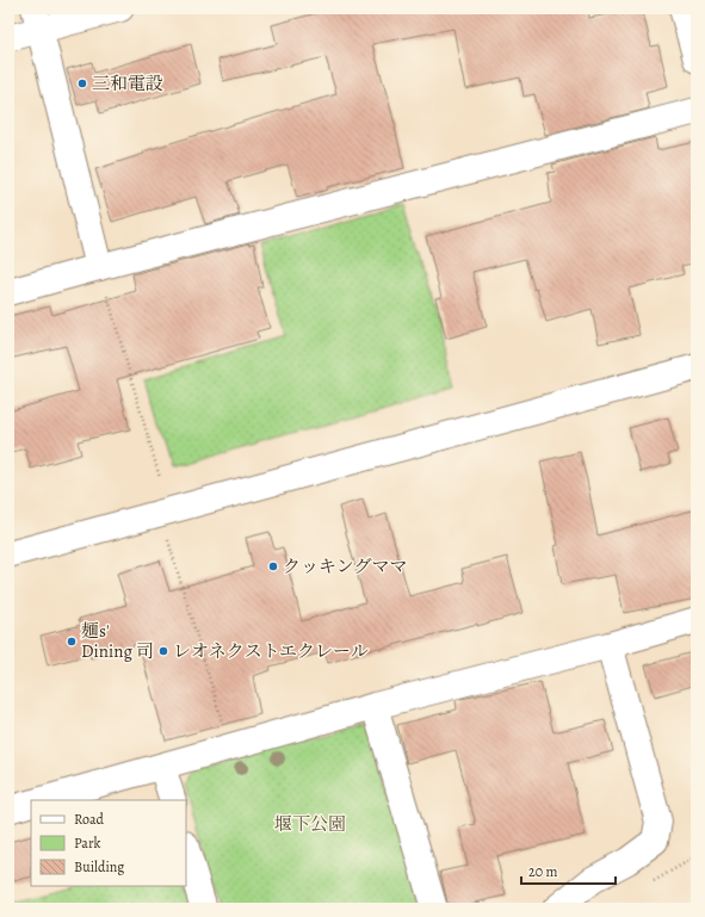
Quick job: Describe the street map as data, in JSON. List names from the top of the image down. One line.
{"parks":["堰下公園"],"places":["三和電設","クッキングママ","麺s' Dining 司","レオネクストエクレール"],"legend":["Road","Park","Building"],"scale_bar":"20 m"}
